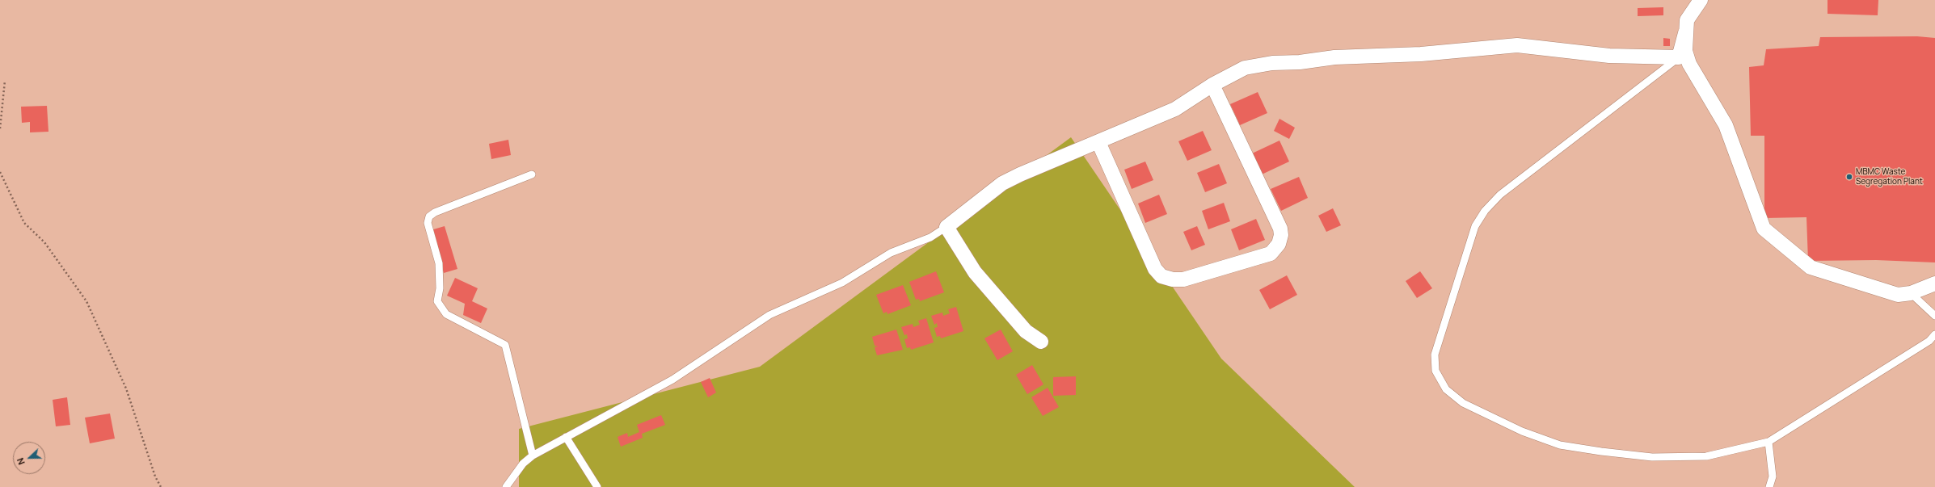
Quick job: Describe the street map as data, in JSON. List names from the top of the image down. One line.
{"places":["MBMC Waste Segregation Plant"],"north":"left"}
